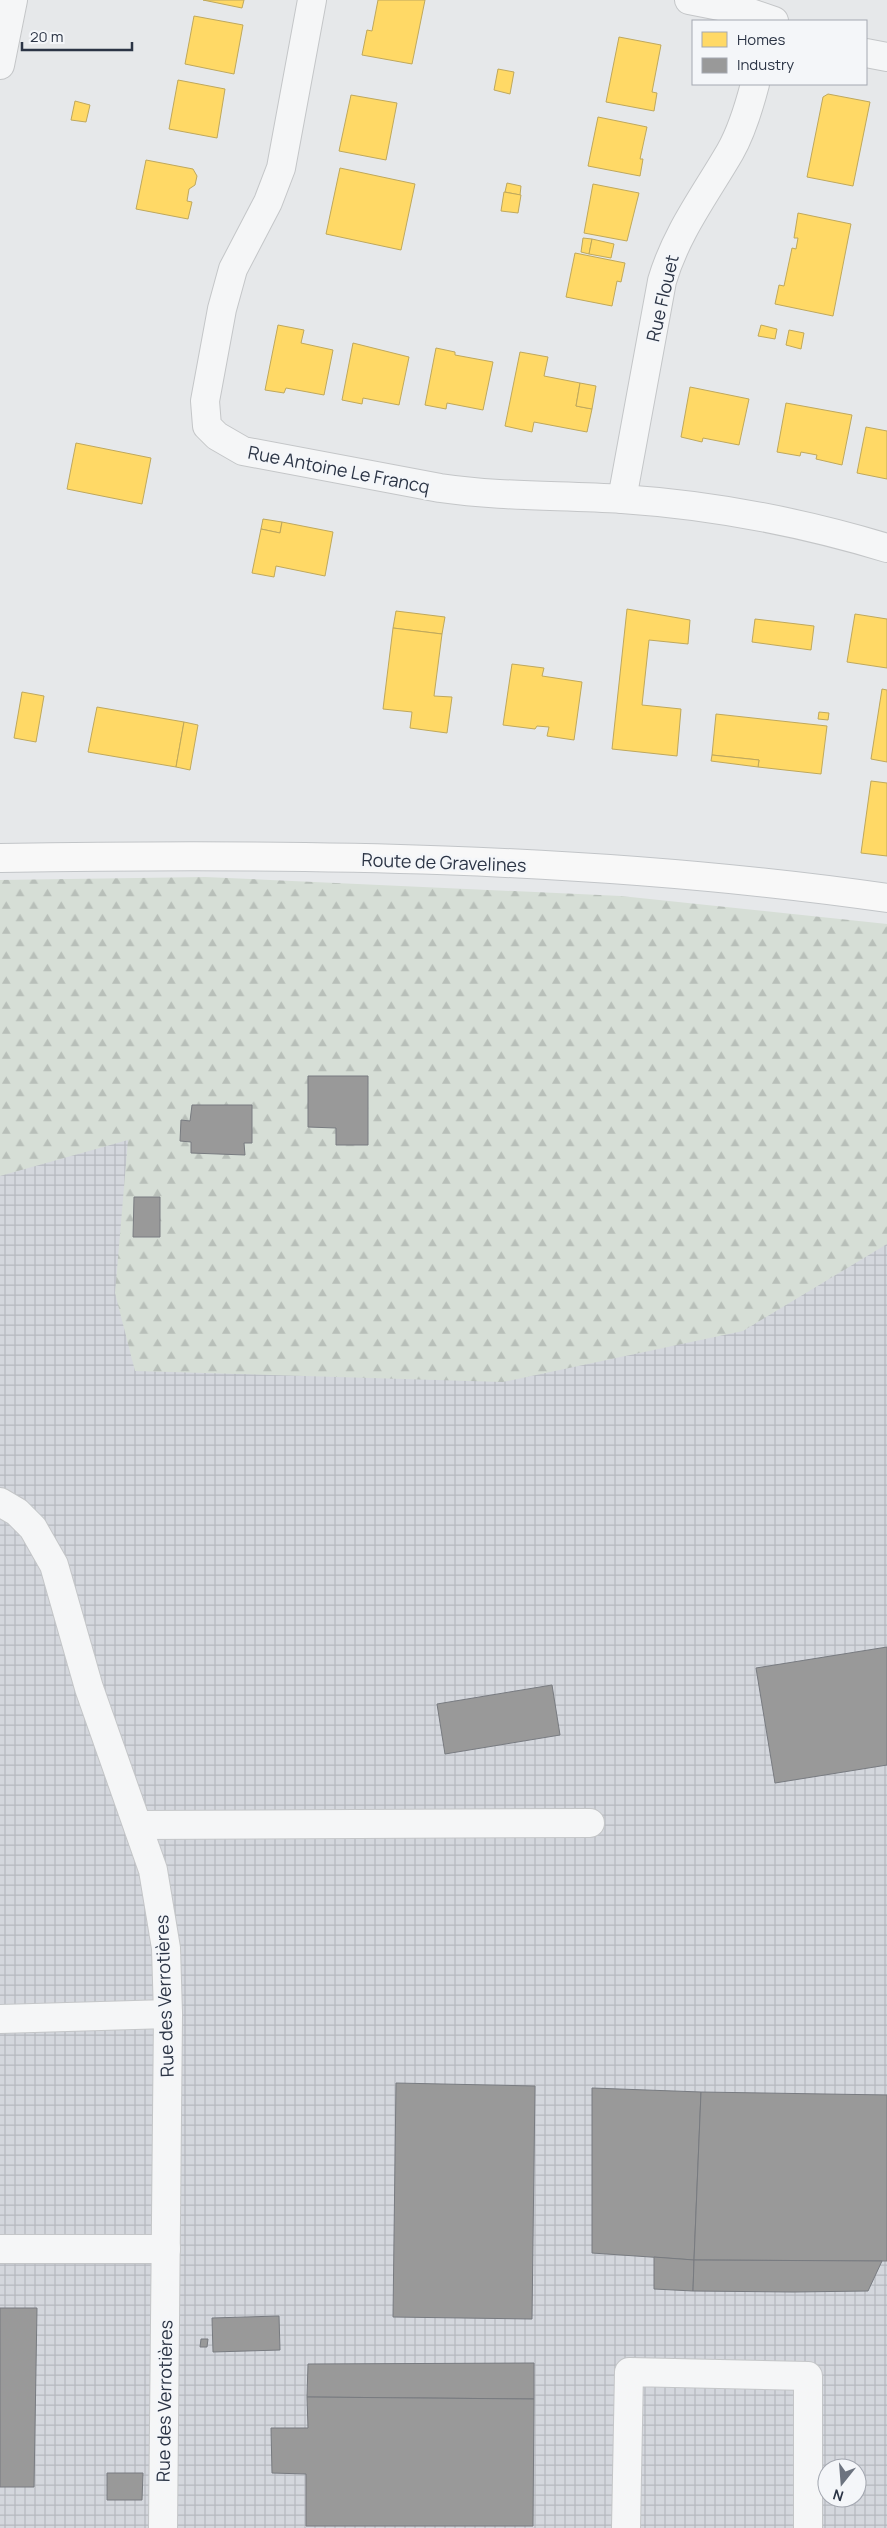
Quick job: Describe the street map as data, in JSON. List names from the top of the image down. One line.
{"streets":{"main road":["Route de Gravelines"],"street":["Rue Flouet","Rue Antoine Le Francq","Rue des Verrotières"]},"crossings":[["Rue Flouet","Rue Antoine Le Francq"]],"legend":["Homes","Industry"],"scale_bar":"20 m","north":"bottom"}
